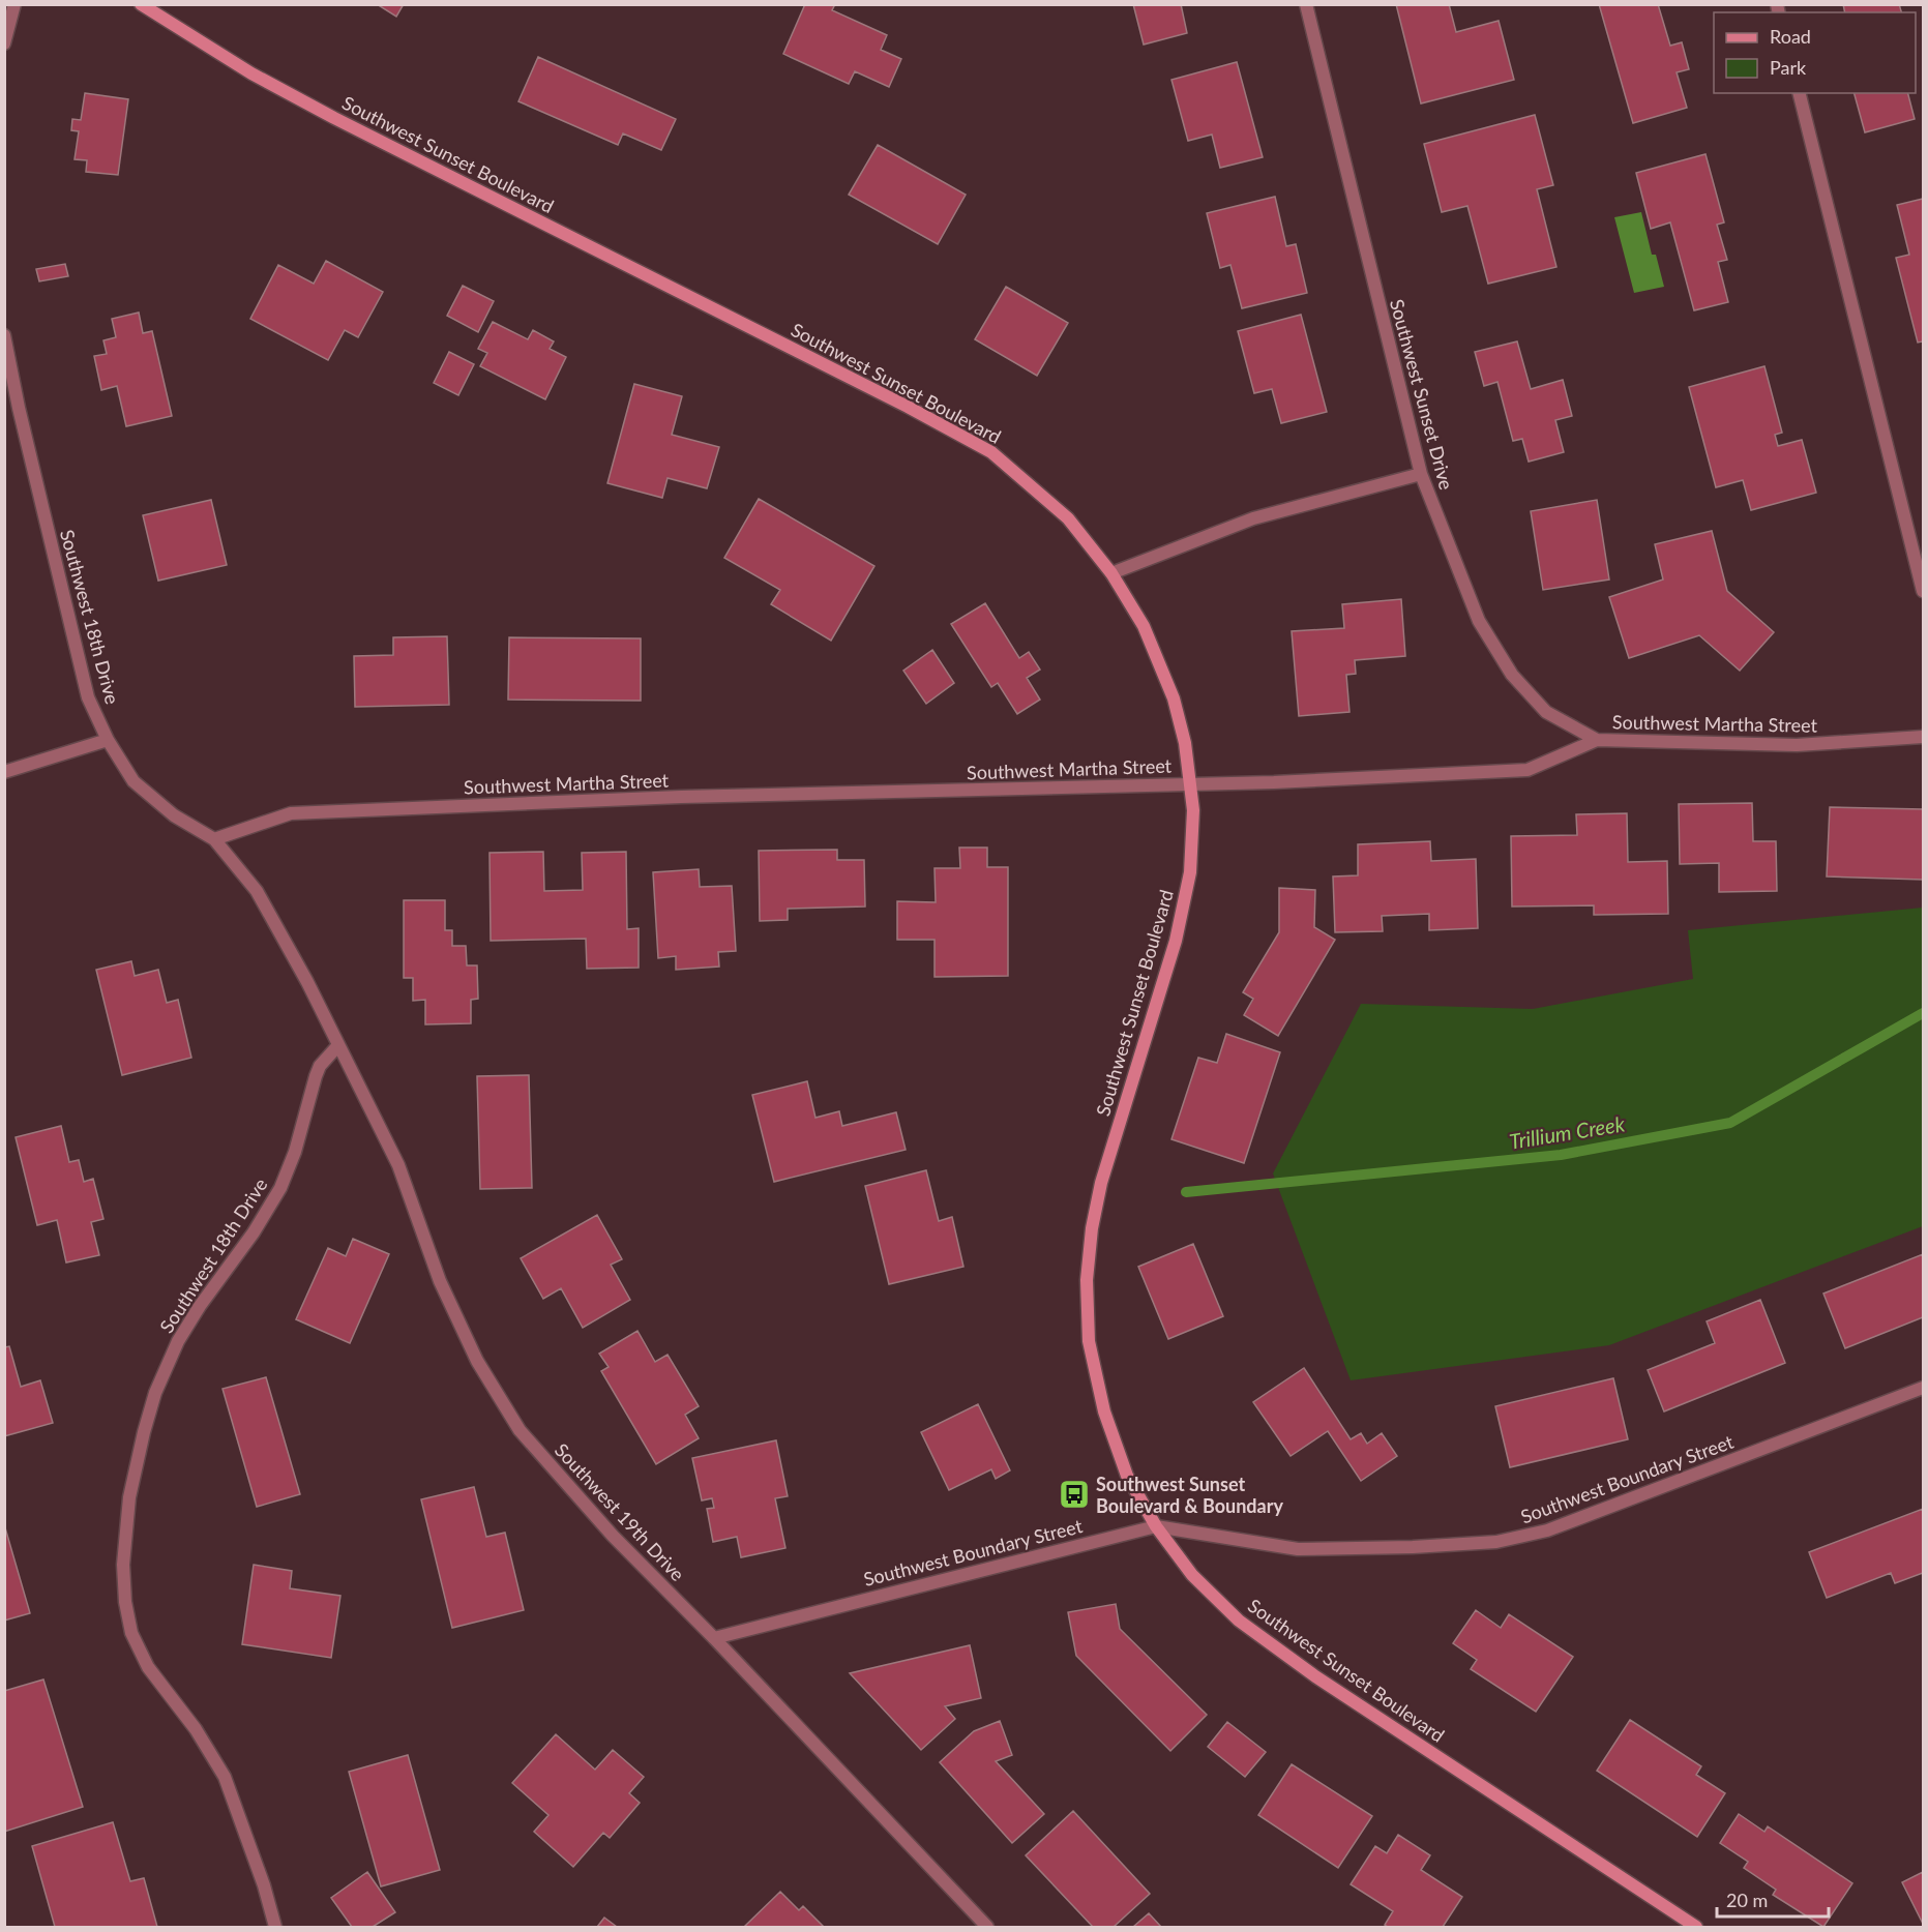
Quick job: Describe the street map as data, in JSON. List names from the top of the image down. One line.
{"streets":{"street":["Southwest Sunset Boulevard","Southwest Sunset Drive","Southwest 18th Drive","Southwest Martha Street","Southwest Boundary Street","Southwest 19th Drive"]},"crossings":[["Southwest Sunset Boulevard","Southwest Martha Street"],["Southwest Sunset Boulevard","Southwest Boundary Street"],["Southwest Sunset Drive","Southwest Martha Street"],["Southwest 18th Drive","Southwest Martha Street"],["Southwest 18th Drive","Southwest 19th Drive"],["Southwest Boundary Street","Southwest 19th Drive"]],"water":["Trillium Creek"],"places":{"bus stop":["Southwest Sunset Boulevard & Boundary"]},"legend":["Road","Park"],"scale_bar":"20 m"}
